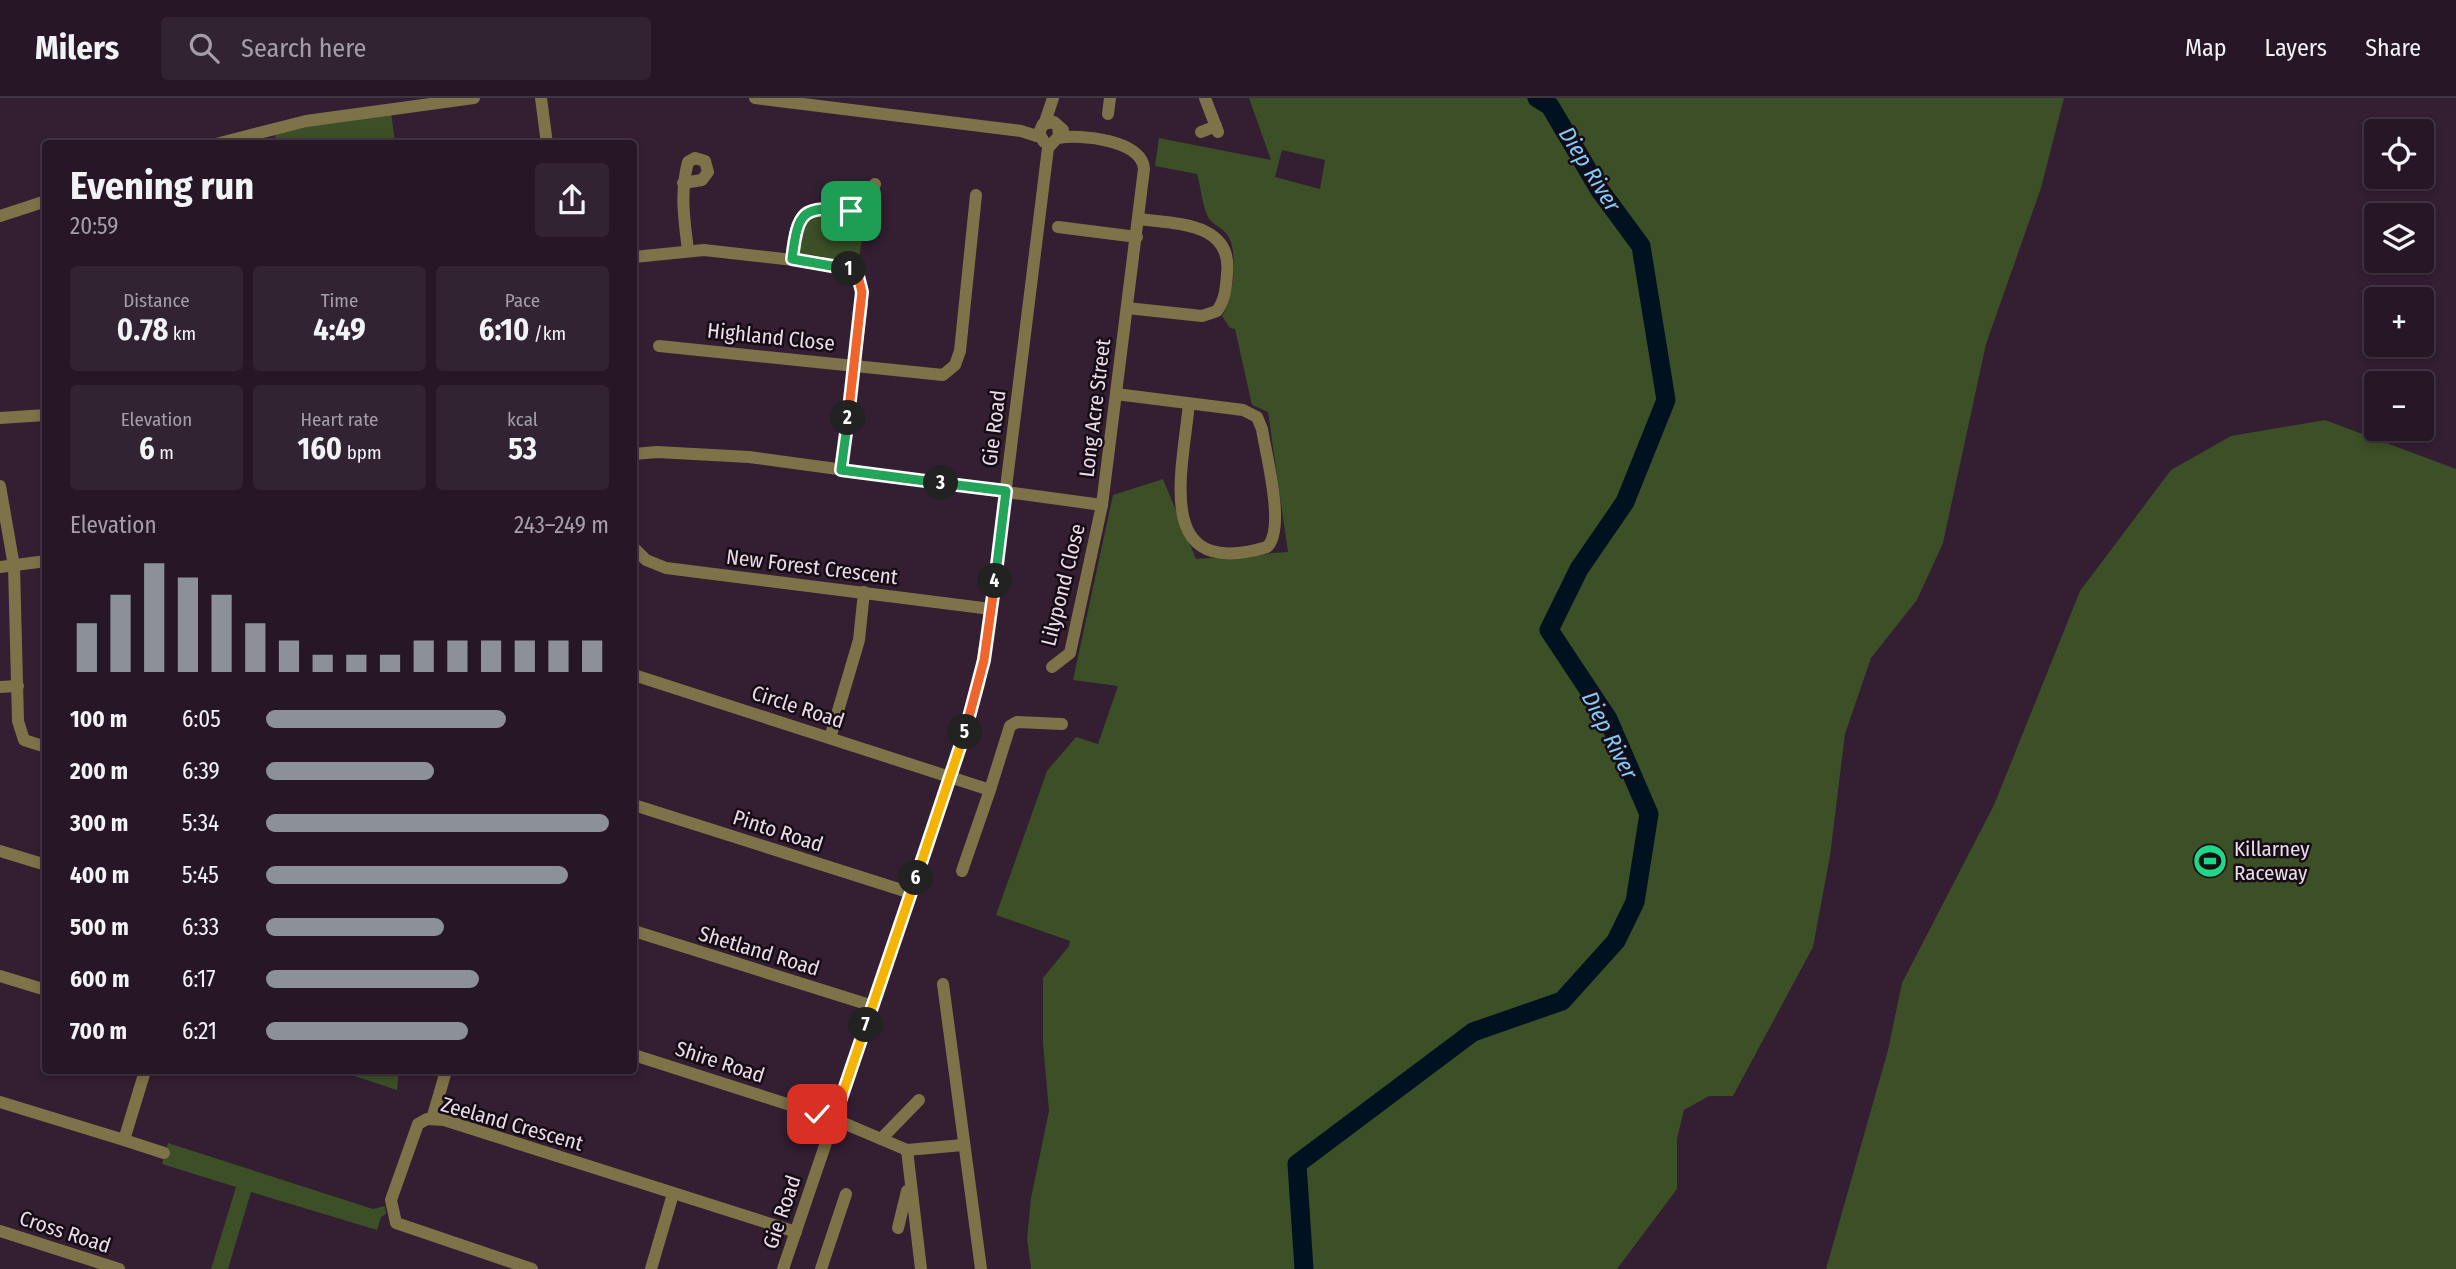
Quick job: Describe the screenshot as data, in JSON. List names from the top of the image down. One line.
{"streets":{"street":["Highland Close","Long Acre Street","Gie Road","New Forest Crescent","Lilypond Close","Circle Road","Pinto Road","Shetland Road","Shire Road","Zeeland Crescent","Cross Road"]},"crossings":[["Long Acre Street","Gie Road"],["Long Acre Street","Lilypond Close"],["Gie Road","New Forest Crescent"],["Gie Road","Circle Road"],["Gie Road","Pinto Road"],["Gie Road","Shetland Road"],["Gie Road","Shire Road"],["Gie Road","Zeeland Crescent"]],"water":["Diep River"],"places":{"sports":["Killarney Raceway"]},"page":{"header":"Milers","search":"Search here","nav":["Map","Layers","Share"],"map_buttons":["+","−"],"heading":["Evening run","20:59"],"pins":["1","2","3","4","5","6","7"],"stats":[["Distance","0.78 km"],["Time","4:49"],["Pace","6:10 /km"],["Elevation","6 m"],["Heart rate","160 bpm"],["kcal","53"]],"chart":["Elevation","243–249 m"],"list":[{"name":"100 m","note":"6:05"},{"name":"200 m","note":"6:39"},{"name":"300 m","note":"5:34"},{"name":"400 m","note":"5:45"},{"name":"500 m","note":"6:33"},{"name":"600 m","note":"6:17"},{"name":"700 m","note":"6:21"}]}}
